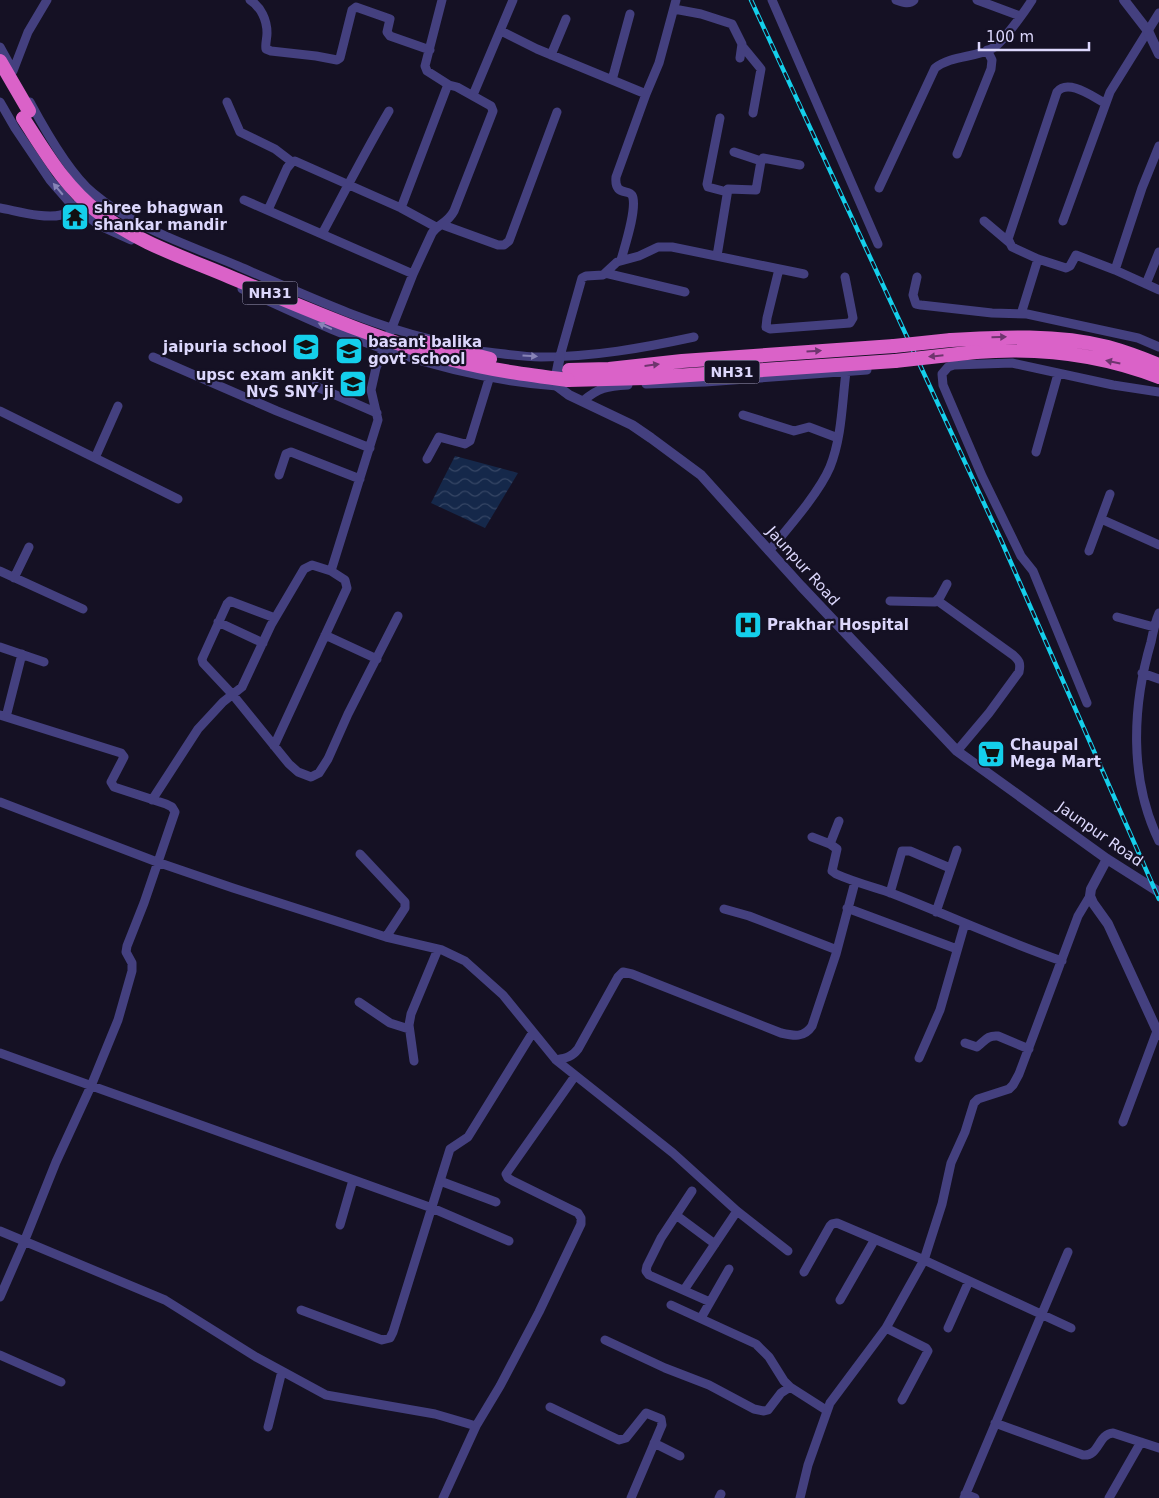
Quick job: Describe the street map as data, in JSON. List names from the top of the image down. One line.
{"streets":{"highway":["NH31"],"street":["Jaunpur Road"]},"crossings":[["NH31","Jaunpur Road"]],"places":{"temple":["shree bhagwan shankar mandir"],"school or university":["jaipuria school","basant balika govt school","upsc exam ankit NvS SNY ji"],"hospital":["Prakhar Hospital"],"supermarket":["Chaupal Mega Mart"]},"scale_bar":"100 m"}
